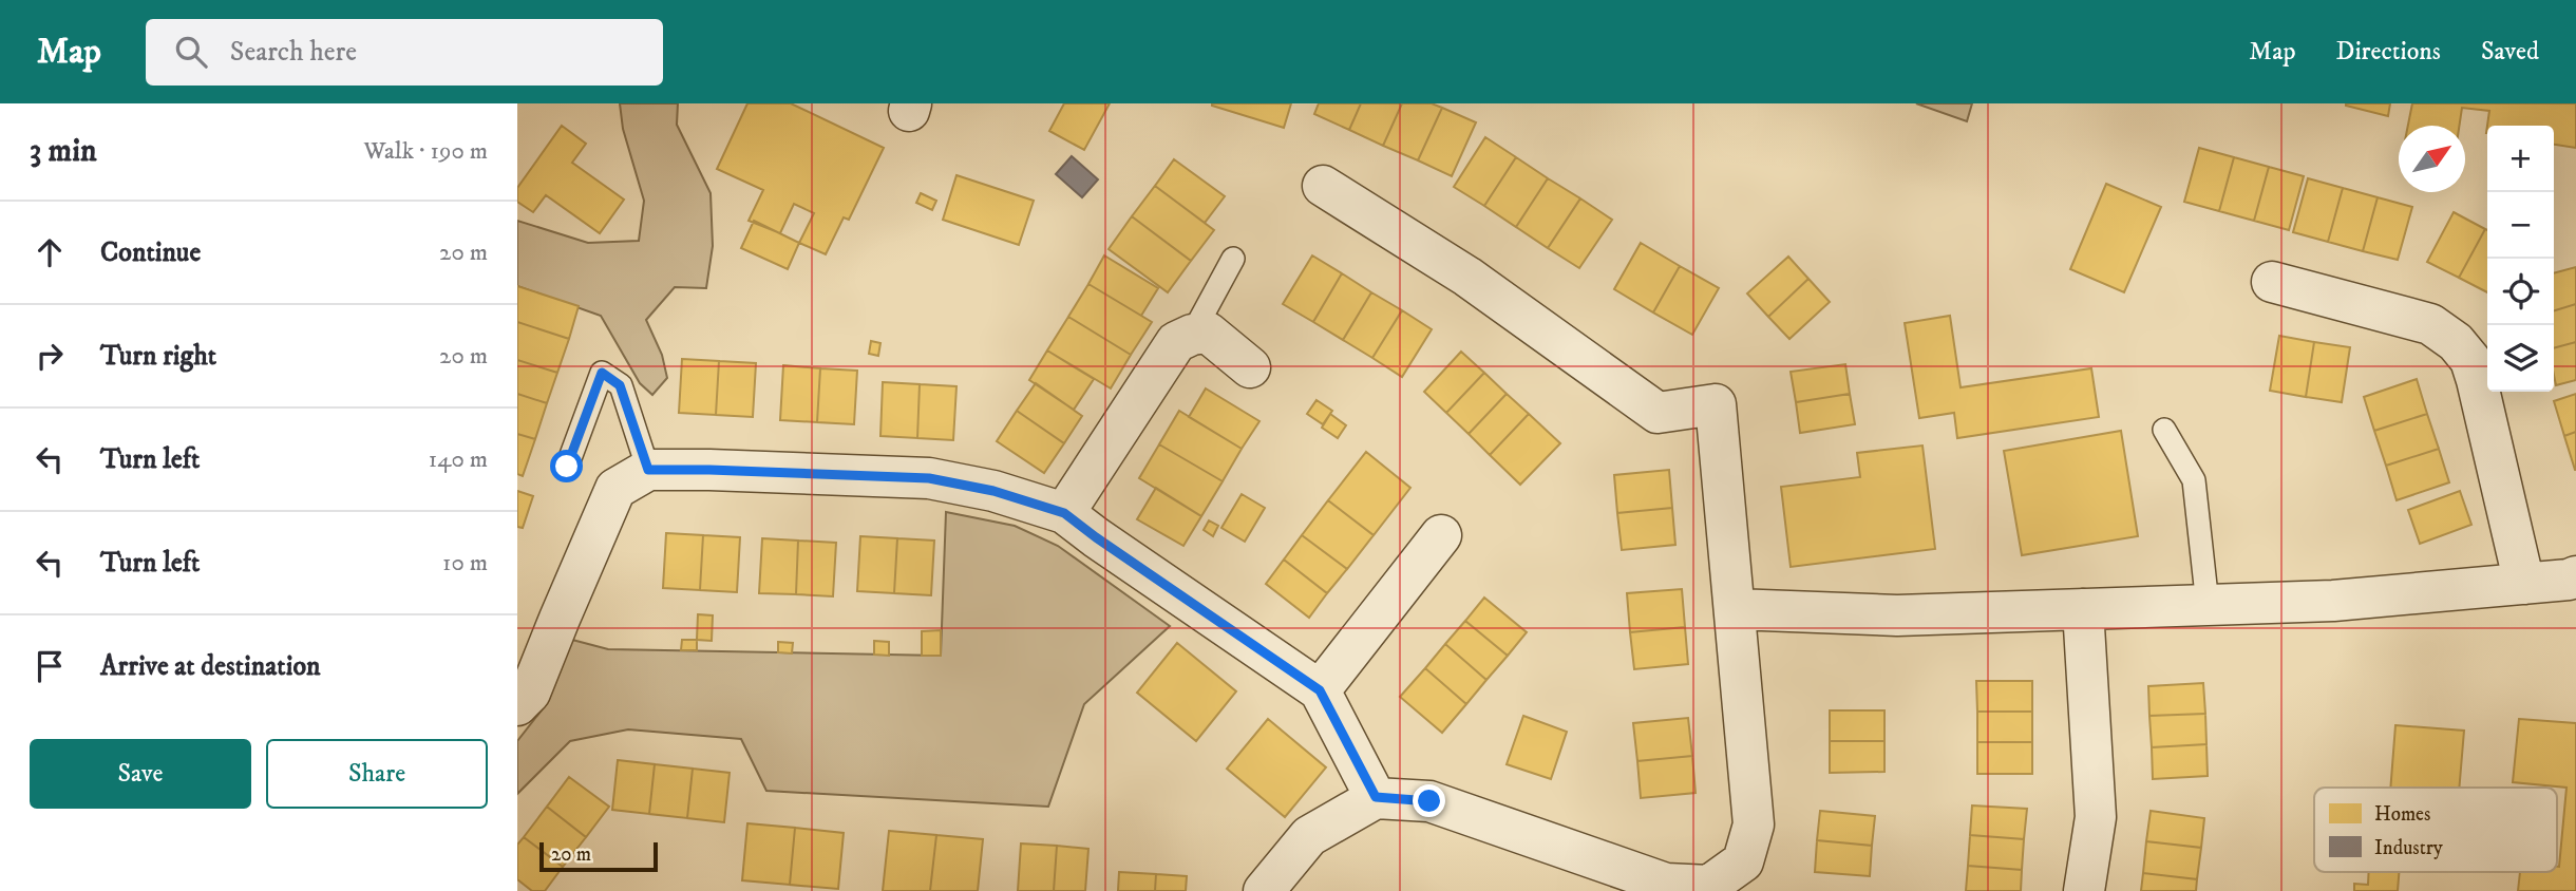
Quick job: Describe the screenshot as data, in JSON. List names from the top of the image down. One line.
{"legend":["Homes","Industry"],"scale_bar":"20 m","north":"top right","page":{"header":"Map","search":"Search here","nav":["Map","Directions","Saved"],"heading":["3 min","Walk · 190 m"],"map_buttons":["+","−"],"list":[["Continue","20 m"],["Turn right","20 m"],["Turn left","140 m"],["Turn left","10 m"],"Arrive at destination"],"buttons":["Save","Share"],"scale":"20 m"}}
